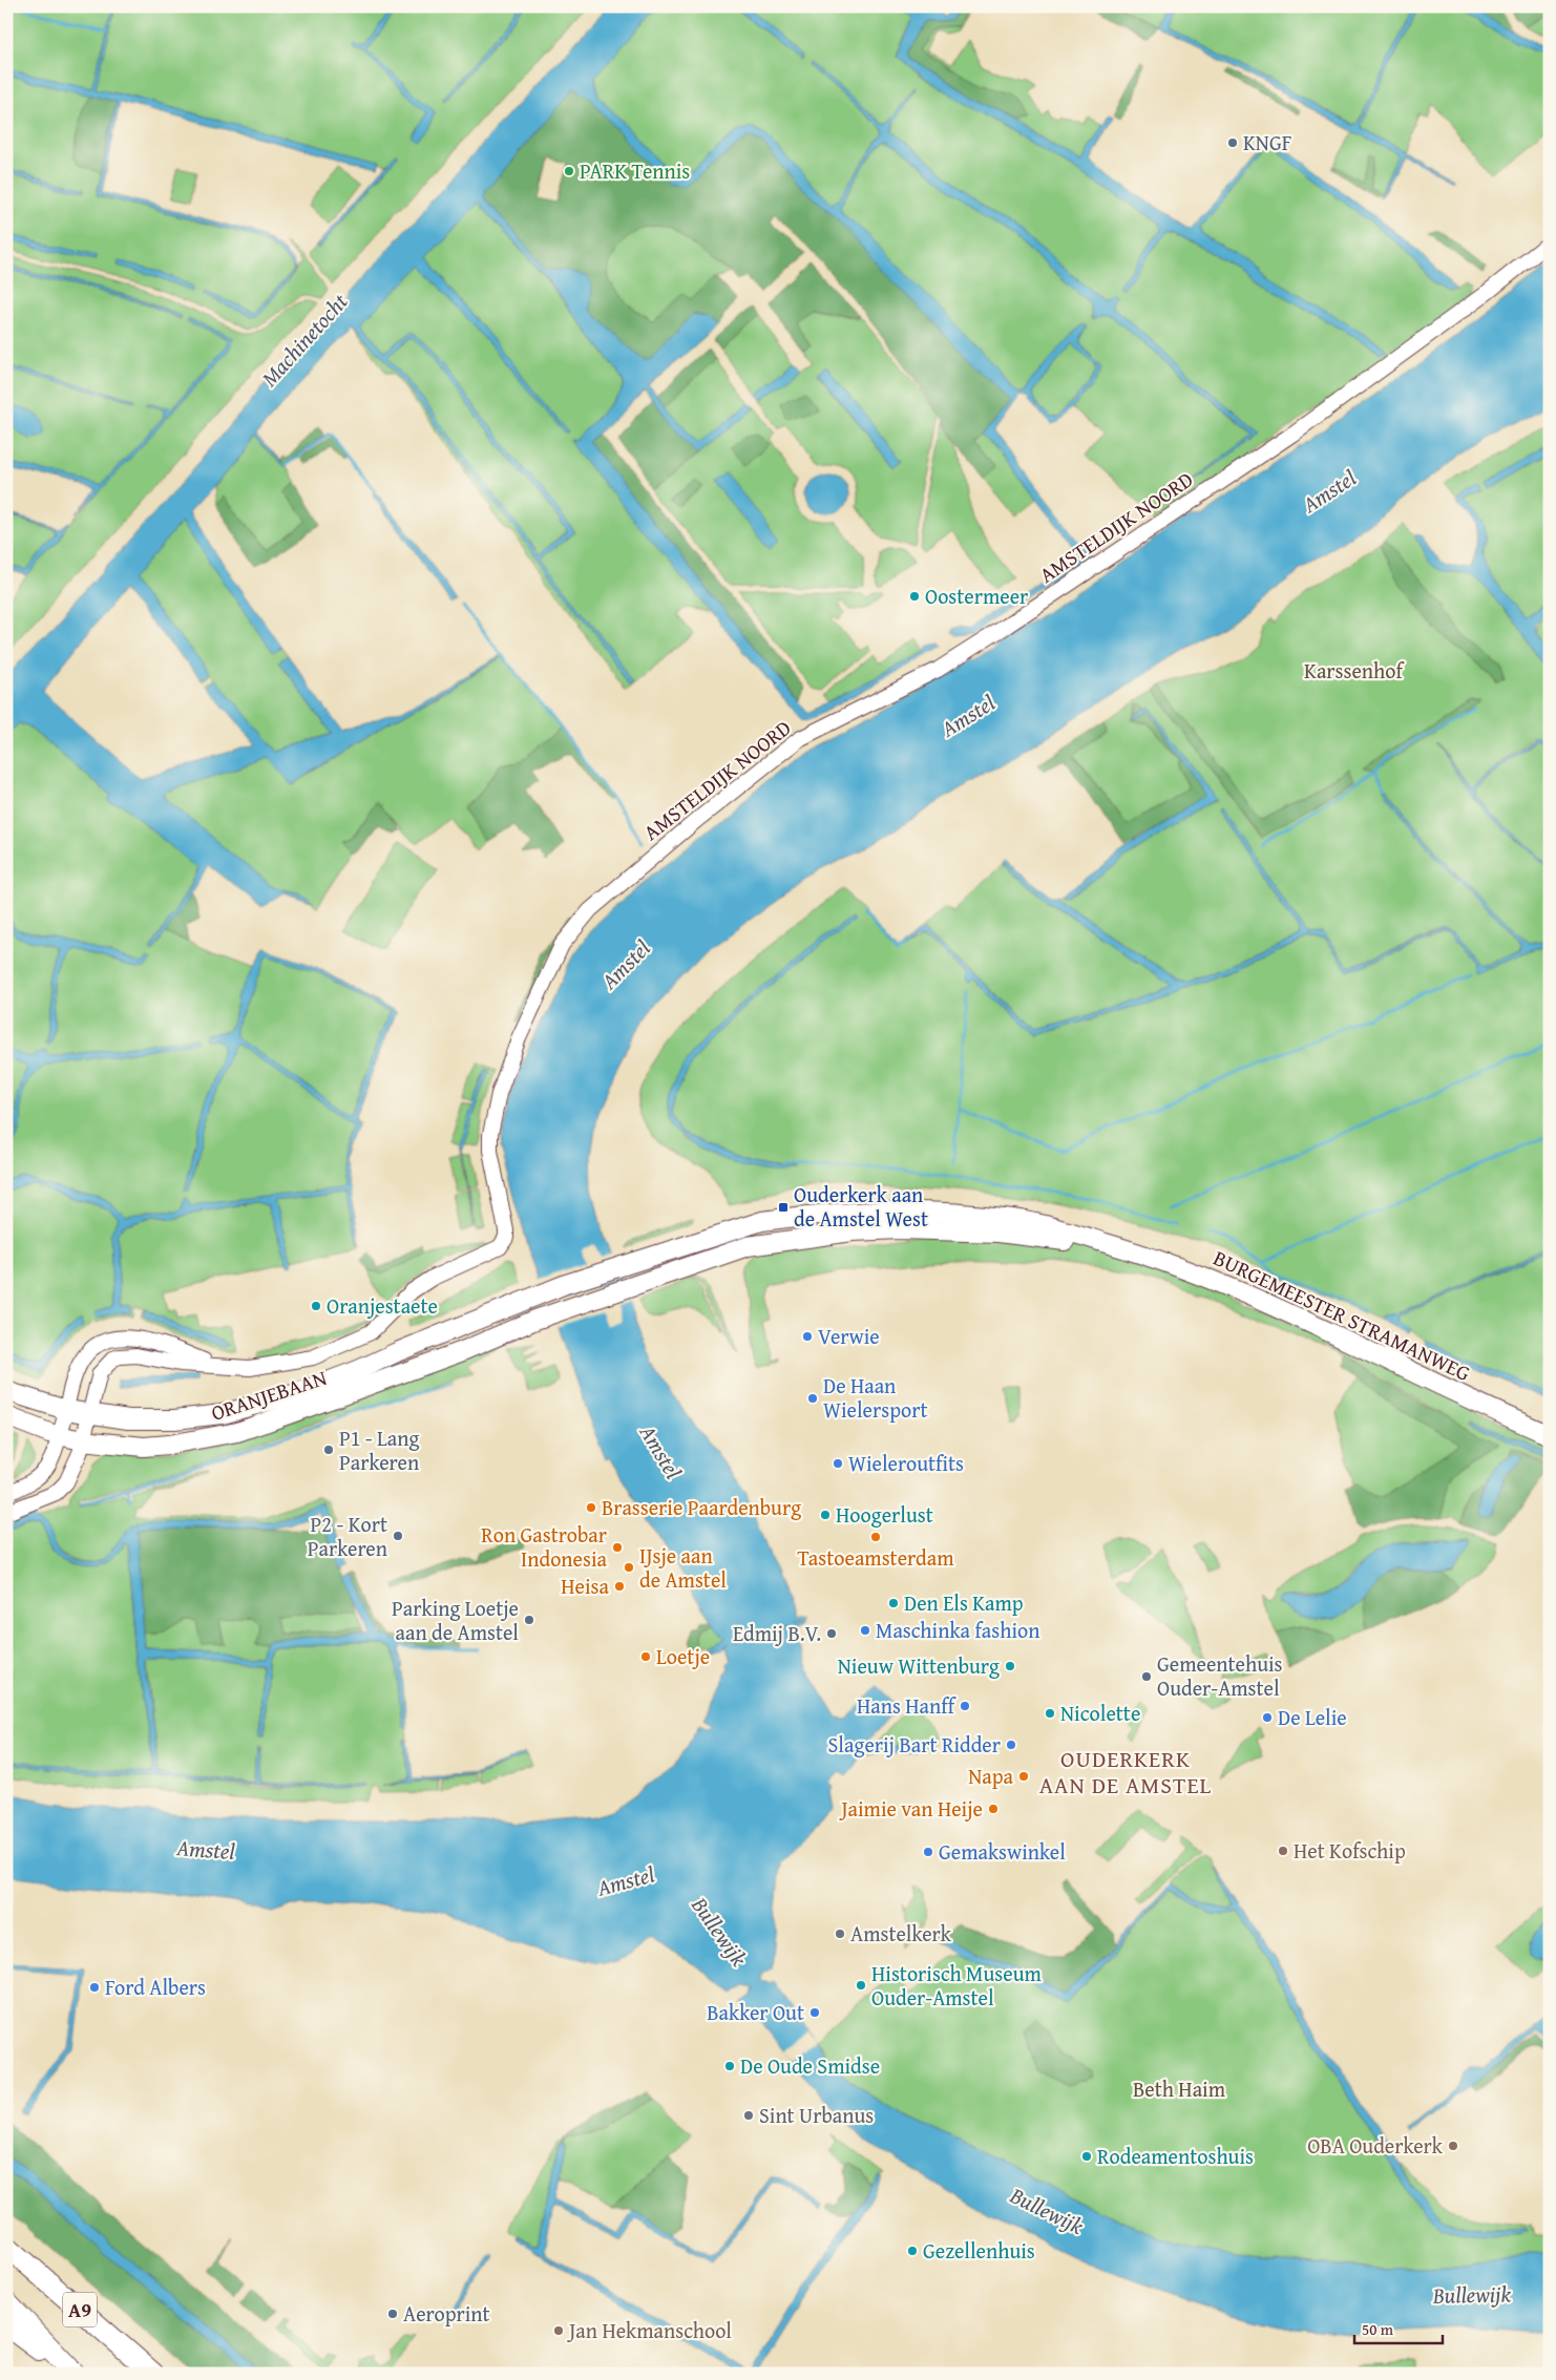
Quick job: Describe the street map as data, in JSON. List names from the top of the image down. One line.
{"streets":{"highway":["A9"],"main road":["BURGEMEESTER STRAMANWEG","ORANJEBAAN"],"street":["AMSTELDIJK NOORD"]},"crossings":[["AMSTELDIJK NOORD","ORANJEBAAN"],["BURGEMEESTER STRAMANWEG","ORANJEBAAN"]],"districts":["OUDERKERK AAN DE AMSTEL"],"water":["Machinetocht","Amstel","Bullewijk"],"parks":["Karssenhof","Beth Haim"],"places":{"other":["KNGF","PARK Tennis","Oostermeer","Oranjestaete","Verwie","De Haan Wielersport","P1 - Lang Parkeren","Wieleroutfits","Brasserie Paardenburg","Hoogerlust","P2 - Kort Parkeren","Tastoeamsterdam","Ron Gastrobar Indonesia","IJsje aan de Amstel","Heisa","Den Els Kamp","Parking Loetje aan de Amstel","Maschinka fashion","Edmij B.V.","Loetje","Nieuw Wittenburg","Gemeentehuis Ouder-Amstel","Hans Hanff","Nicolette","De Lelie","Slagerij Bart Ridder","Napa","Jaimie van Heije","Het Kofschip","Gemakswinkel","Amstelkerk","Historisch Museum Ouder-Amstel","Ford Albers","Bakker Out","De Oude Smidse","Sint Urbanus","OBA Ouderkerk","Rodeamentoshuis","Gezellenhuis","Aeroprint","Jan Hekmanschool"],"transit":["Ouderkerk aan de Amstel West"]},"scale_bar":"50 m"}
